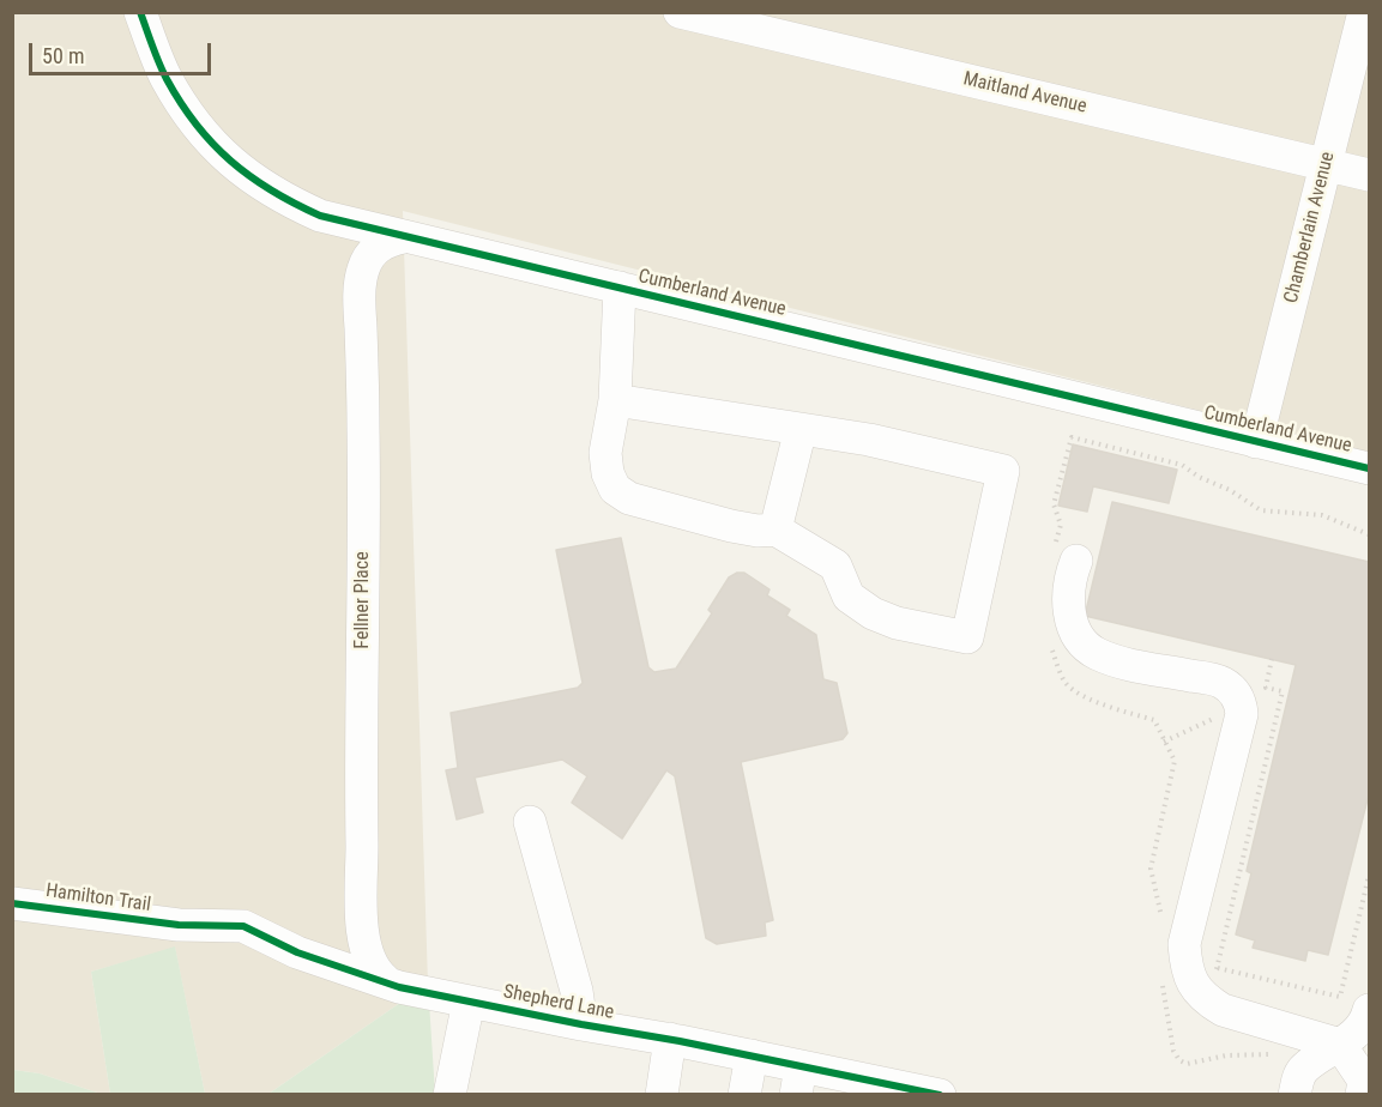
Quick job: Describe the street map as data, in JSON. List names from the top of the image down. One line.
{"streets":{"street":["Maitland Avenue","Chamberlain Avenue","Cumberland Avenue","Fellner Place","Hamilton Trail","Shepherd Lane"]},"crossings":[["Maitland Avenue","Chamberlain Avenue"],["Chamberlain Avenue","Cumberland Avenue"],["Cumberland Avenue","Fellner Place"],["Fellner Place","Shepherd Lane"],["Hamilton Trail","Shepherd Lane"]],"scale_bar":"50 m"}
